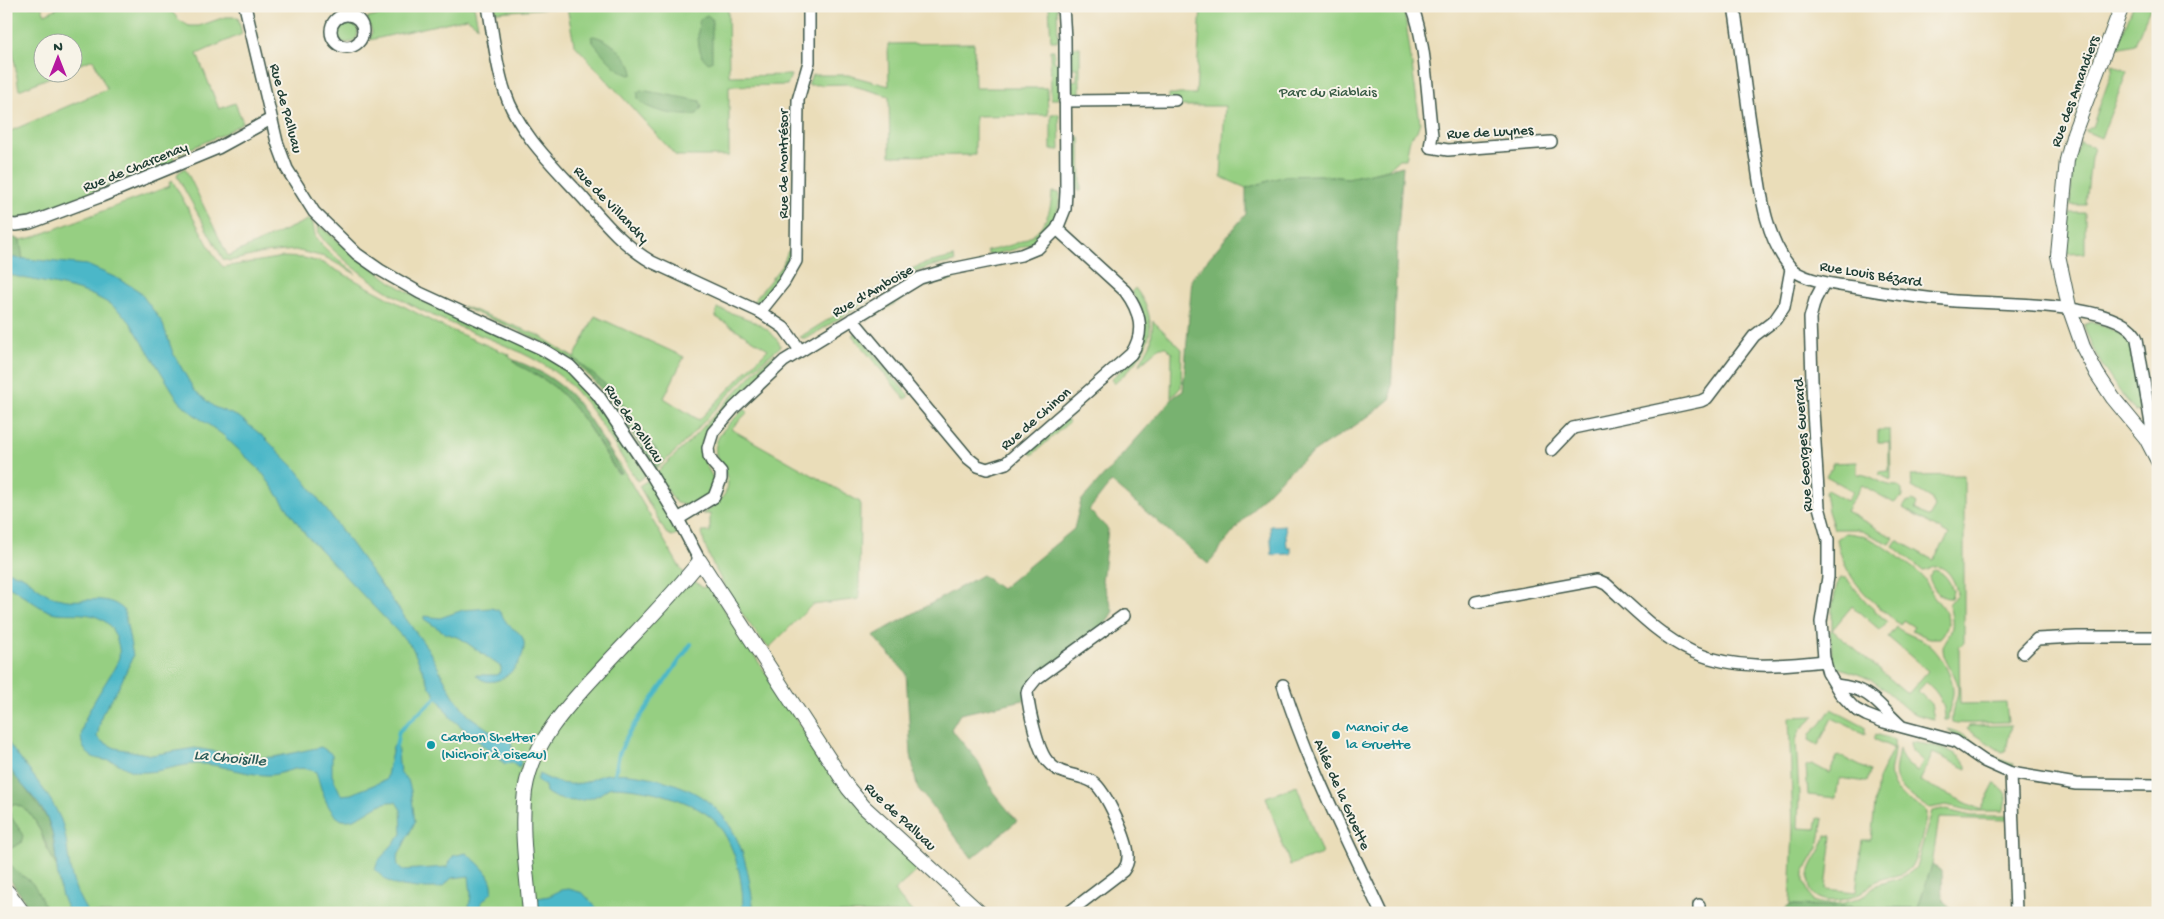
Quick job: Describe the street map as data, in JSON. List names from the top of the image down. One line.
{"streets":{"street":["Rue des Amandiers","Rue de Palluau","Rue de Luynes","Rue de Montrésor","Rue de Charcenay","Rue de Villandry","Rue Louis Bézard","Rue d'Amboise","Rue de Chinon","Rue Georges Guerard","Allée de la Gruette"]},"crossings":[["Rue des Amandiers","Rue Louis Bézard"],["Rue de Palluau","Rue de Charcenay"],["Rue de Palluau","Rue d'Amboise"],["Rue de Montrésor","Rue de Villandry"],["Rue de Villandry","Rue d'Amboise"],["Rue Louis Bézard","Rue Georges Guerard"],["Rue d'Amboise","Rue de Chinon"]],"water":["La Choisille"],"parks":["Parc du Riablais"],"places":["Manoir de la Gruette","Carbon Shelter (Nichoir à oiseau)"],"north":"top"}
